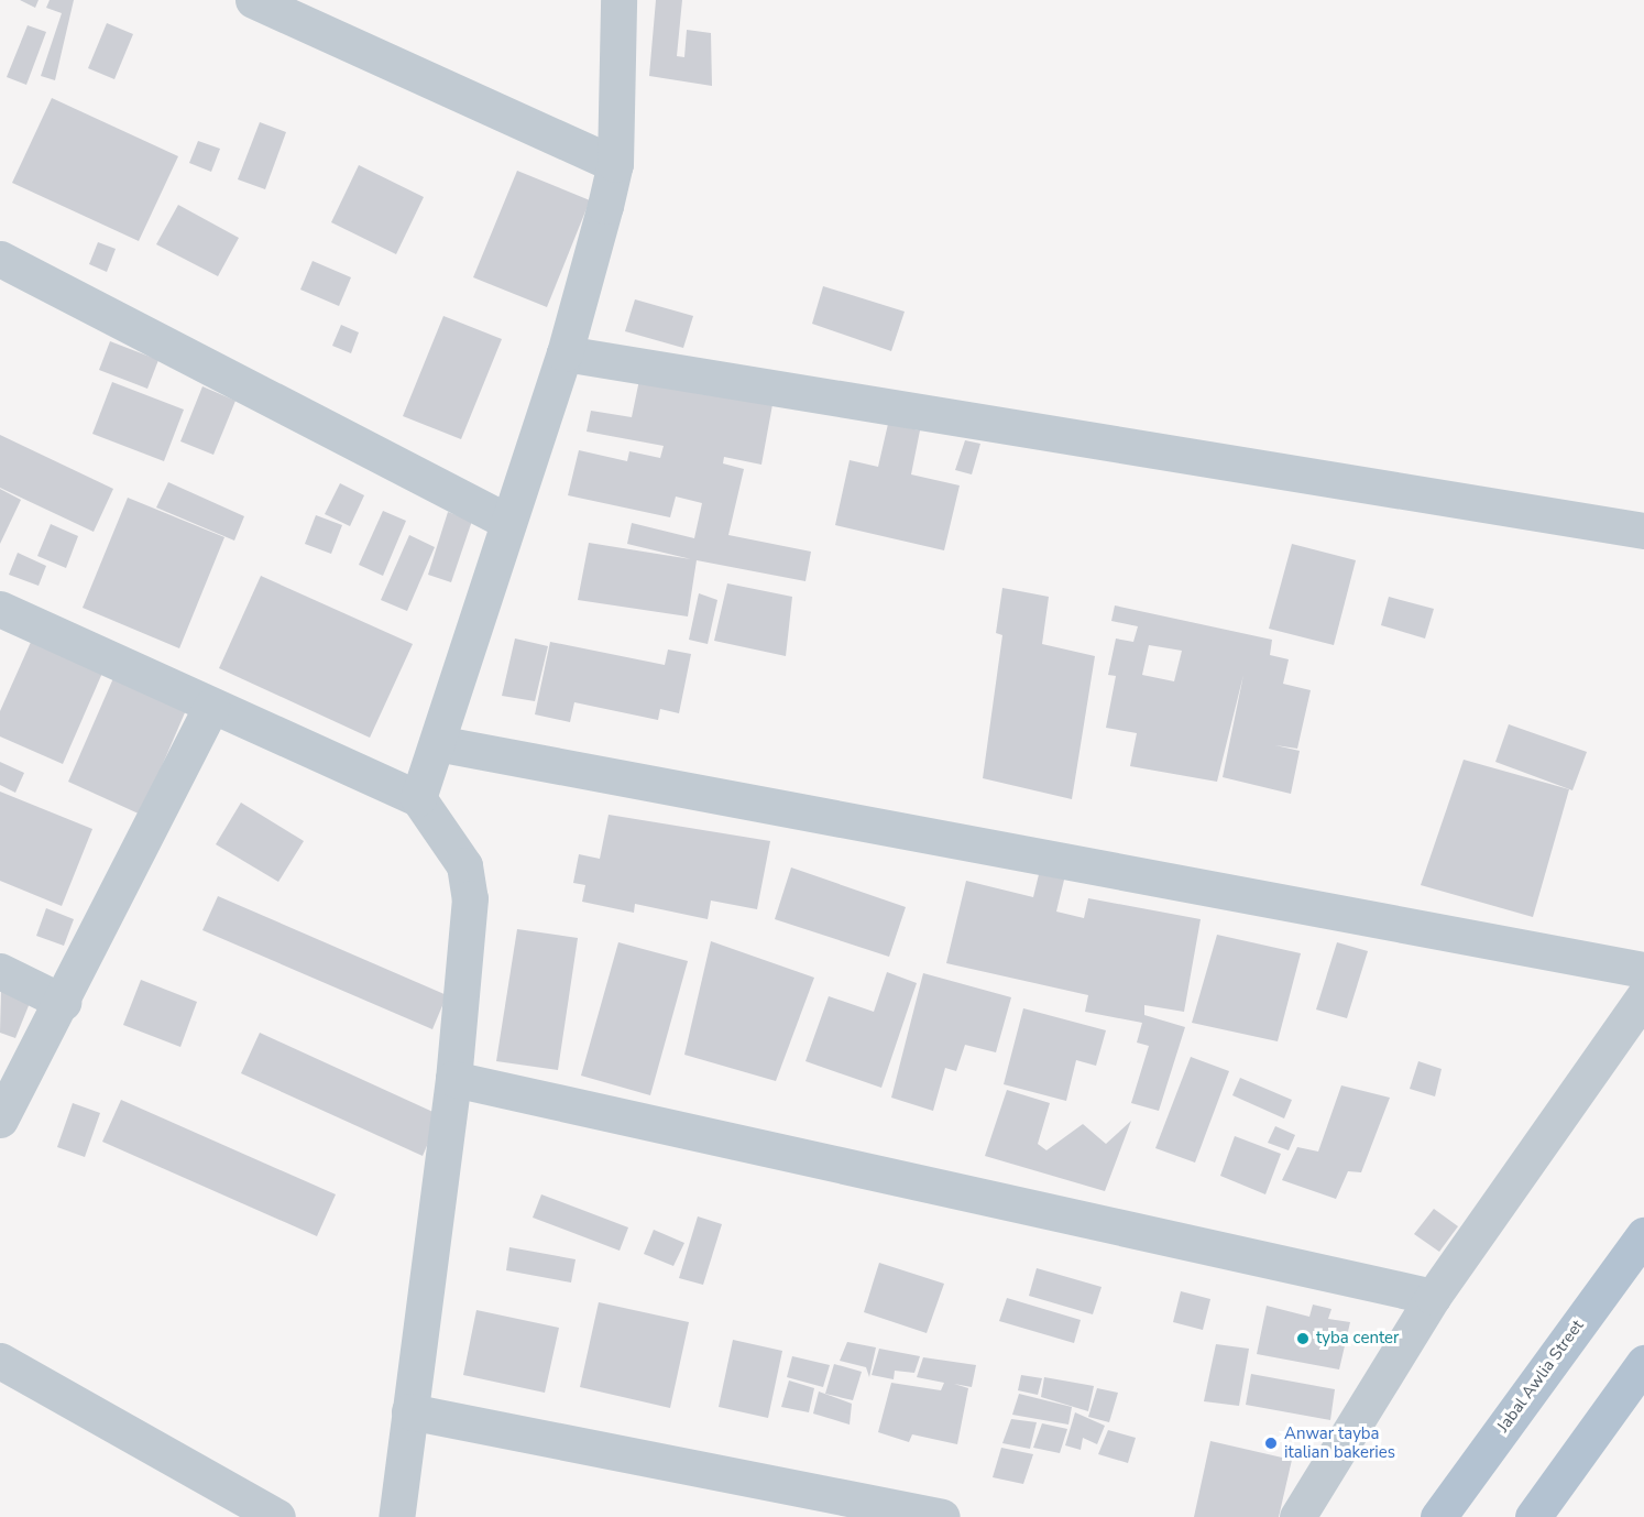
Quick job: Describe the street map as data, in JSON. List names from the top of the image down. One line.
{"streets":{"main road":["Jabal Awlia Street"]},"places":["tyba center","Anwar tayba italian bakeries"]}
